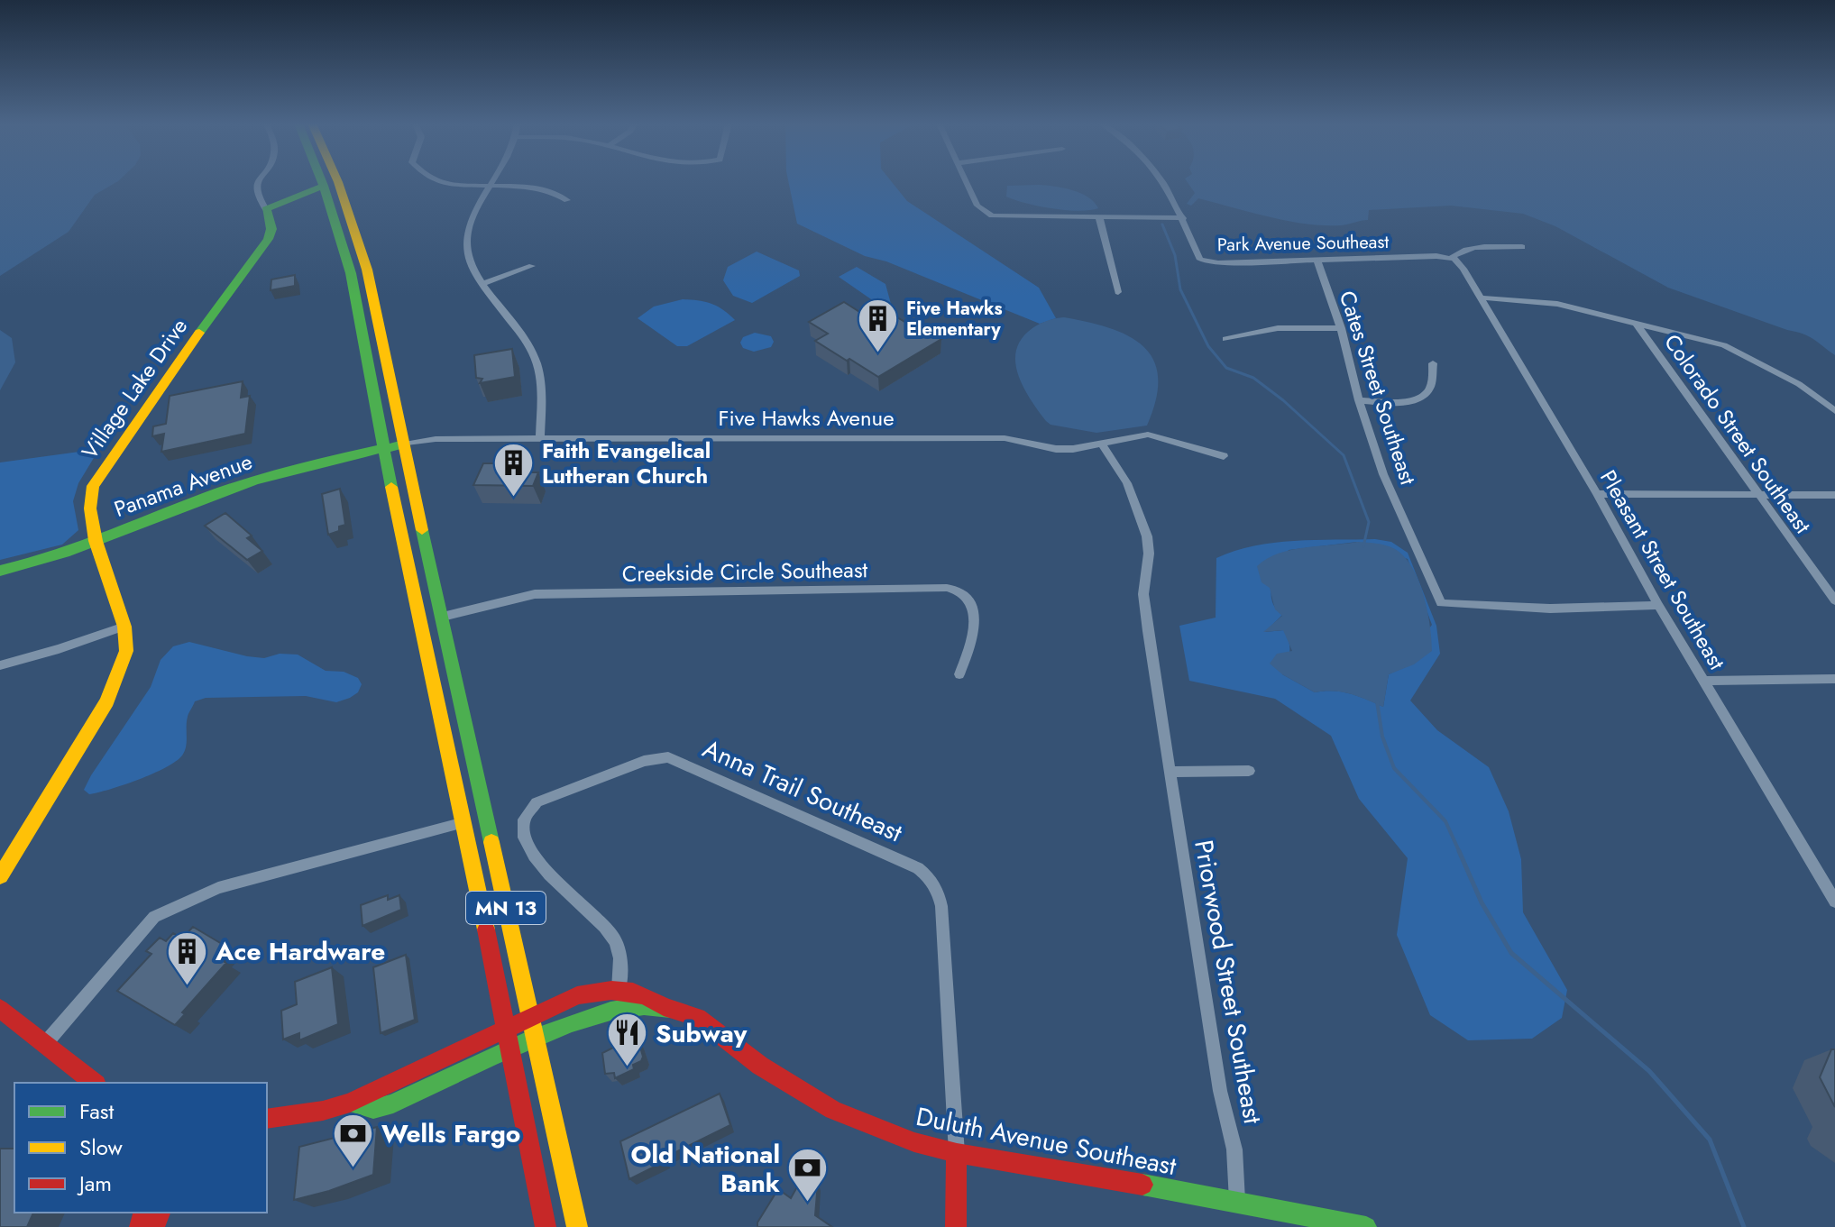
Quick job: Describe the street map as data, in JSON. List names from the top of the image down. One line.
{"streets":{"main road":["Village Lake Drive","Five Hawks Avenue","Panama Avenue","Anna Trail Southeast","MN 13","Duluth Avenue Southeast"],"street":["Park Avenue Southeast","Cates Street Southeast","Colorado Street Southeast","Pleasant Street Southeast","Creekside Circle Southeast","Priorwood Street Southeast"]},"crossings":[["Park Avenue Southeast","Cates Street Southeast"],["Park Avenue Southeast","Pleasant Street Southeast"],["Cates Street Southeast","Pleasant Street Southeast"],["Village Lake Drive","Panama Avenue"],["Five Hawks Avenue","Panama Avenue"],["Five Hawks Avenue","MN 13"],["Five Hawks Avenue","Priorwood Street Southeast"],["Panama Avenue","MN 13"],["Creekside Circle Southeast","MN 13"],["Anna Trail Southeast","Duluth Avenue Southeast"],["MN 13","Duluth Avenue Southeast"],["Priorwood Street Southeast","Duluth Avenue Southeast"]],"places":{"building":["Five Hawks Elementary","Faith Evangelical Lutheran Church","Ace Hardware"],"restaurant":["Subway"],"bank":["Wells Fargo","Old National Bank"]},"legend":["Fast","Slow","Jam"]}
